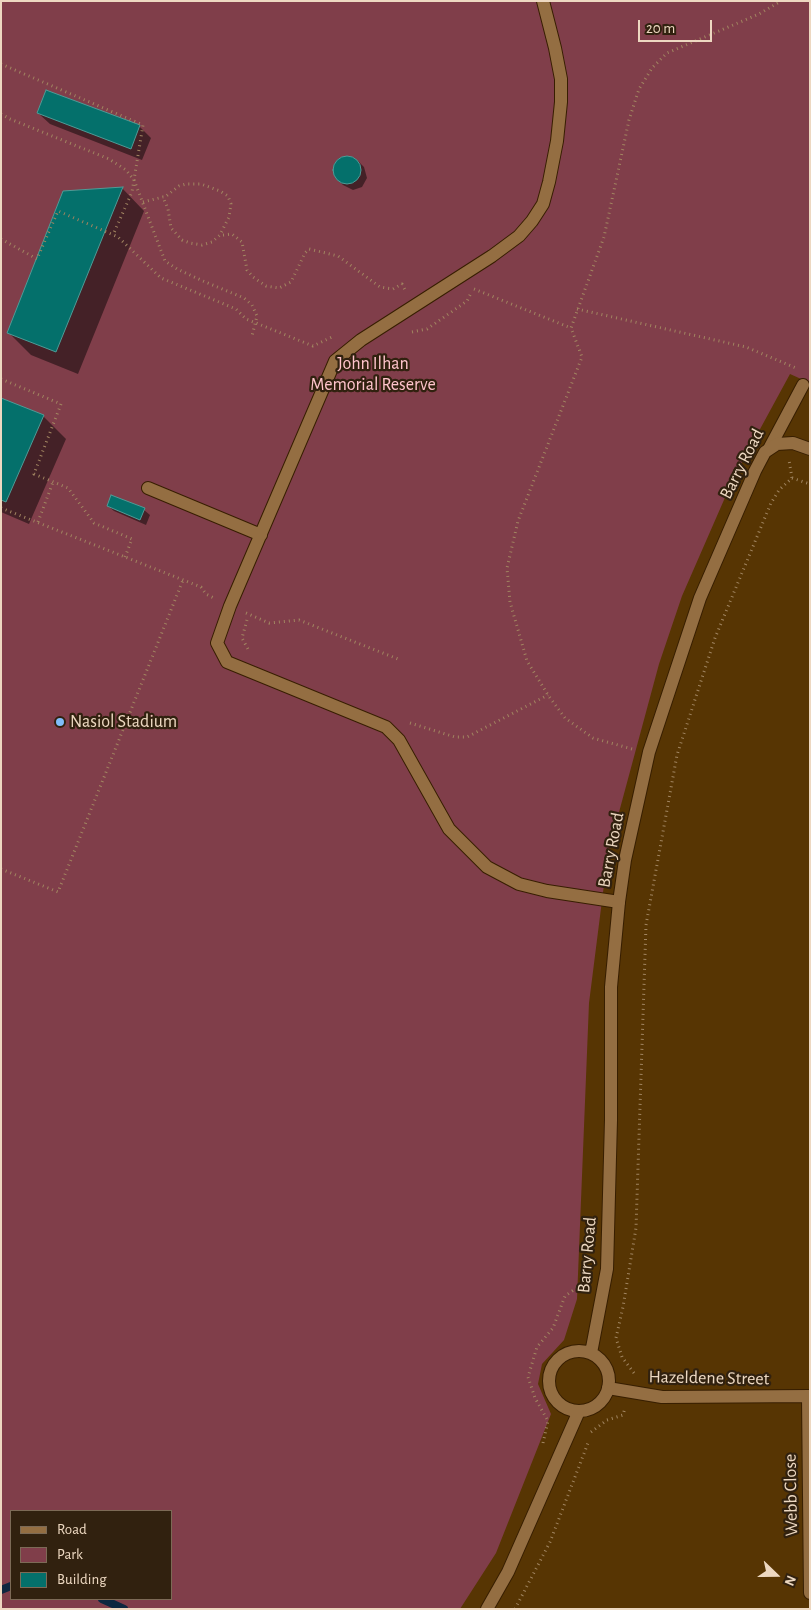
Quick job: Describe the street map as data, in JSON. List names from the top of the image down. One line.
{"streets":{"street":["Barry Road","Hazeldene Street","Webb Close"]},"crossings":[["Barry Road","Hazeldene Street"],["Hazeldene Street","Webb Close"]],"parks":["John Ilhan Memorial Reserve"],"places":["Nasiol Stadium"],"legend":["Road","Park","Building"],"scale_bar":"20 m","north":"right"}
